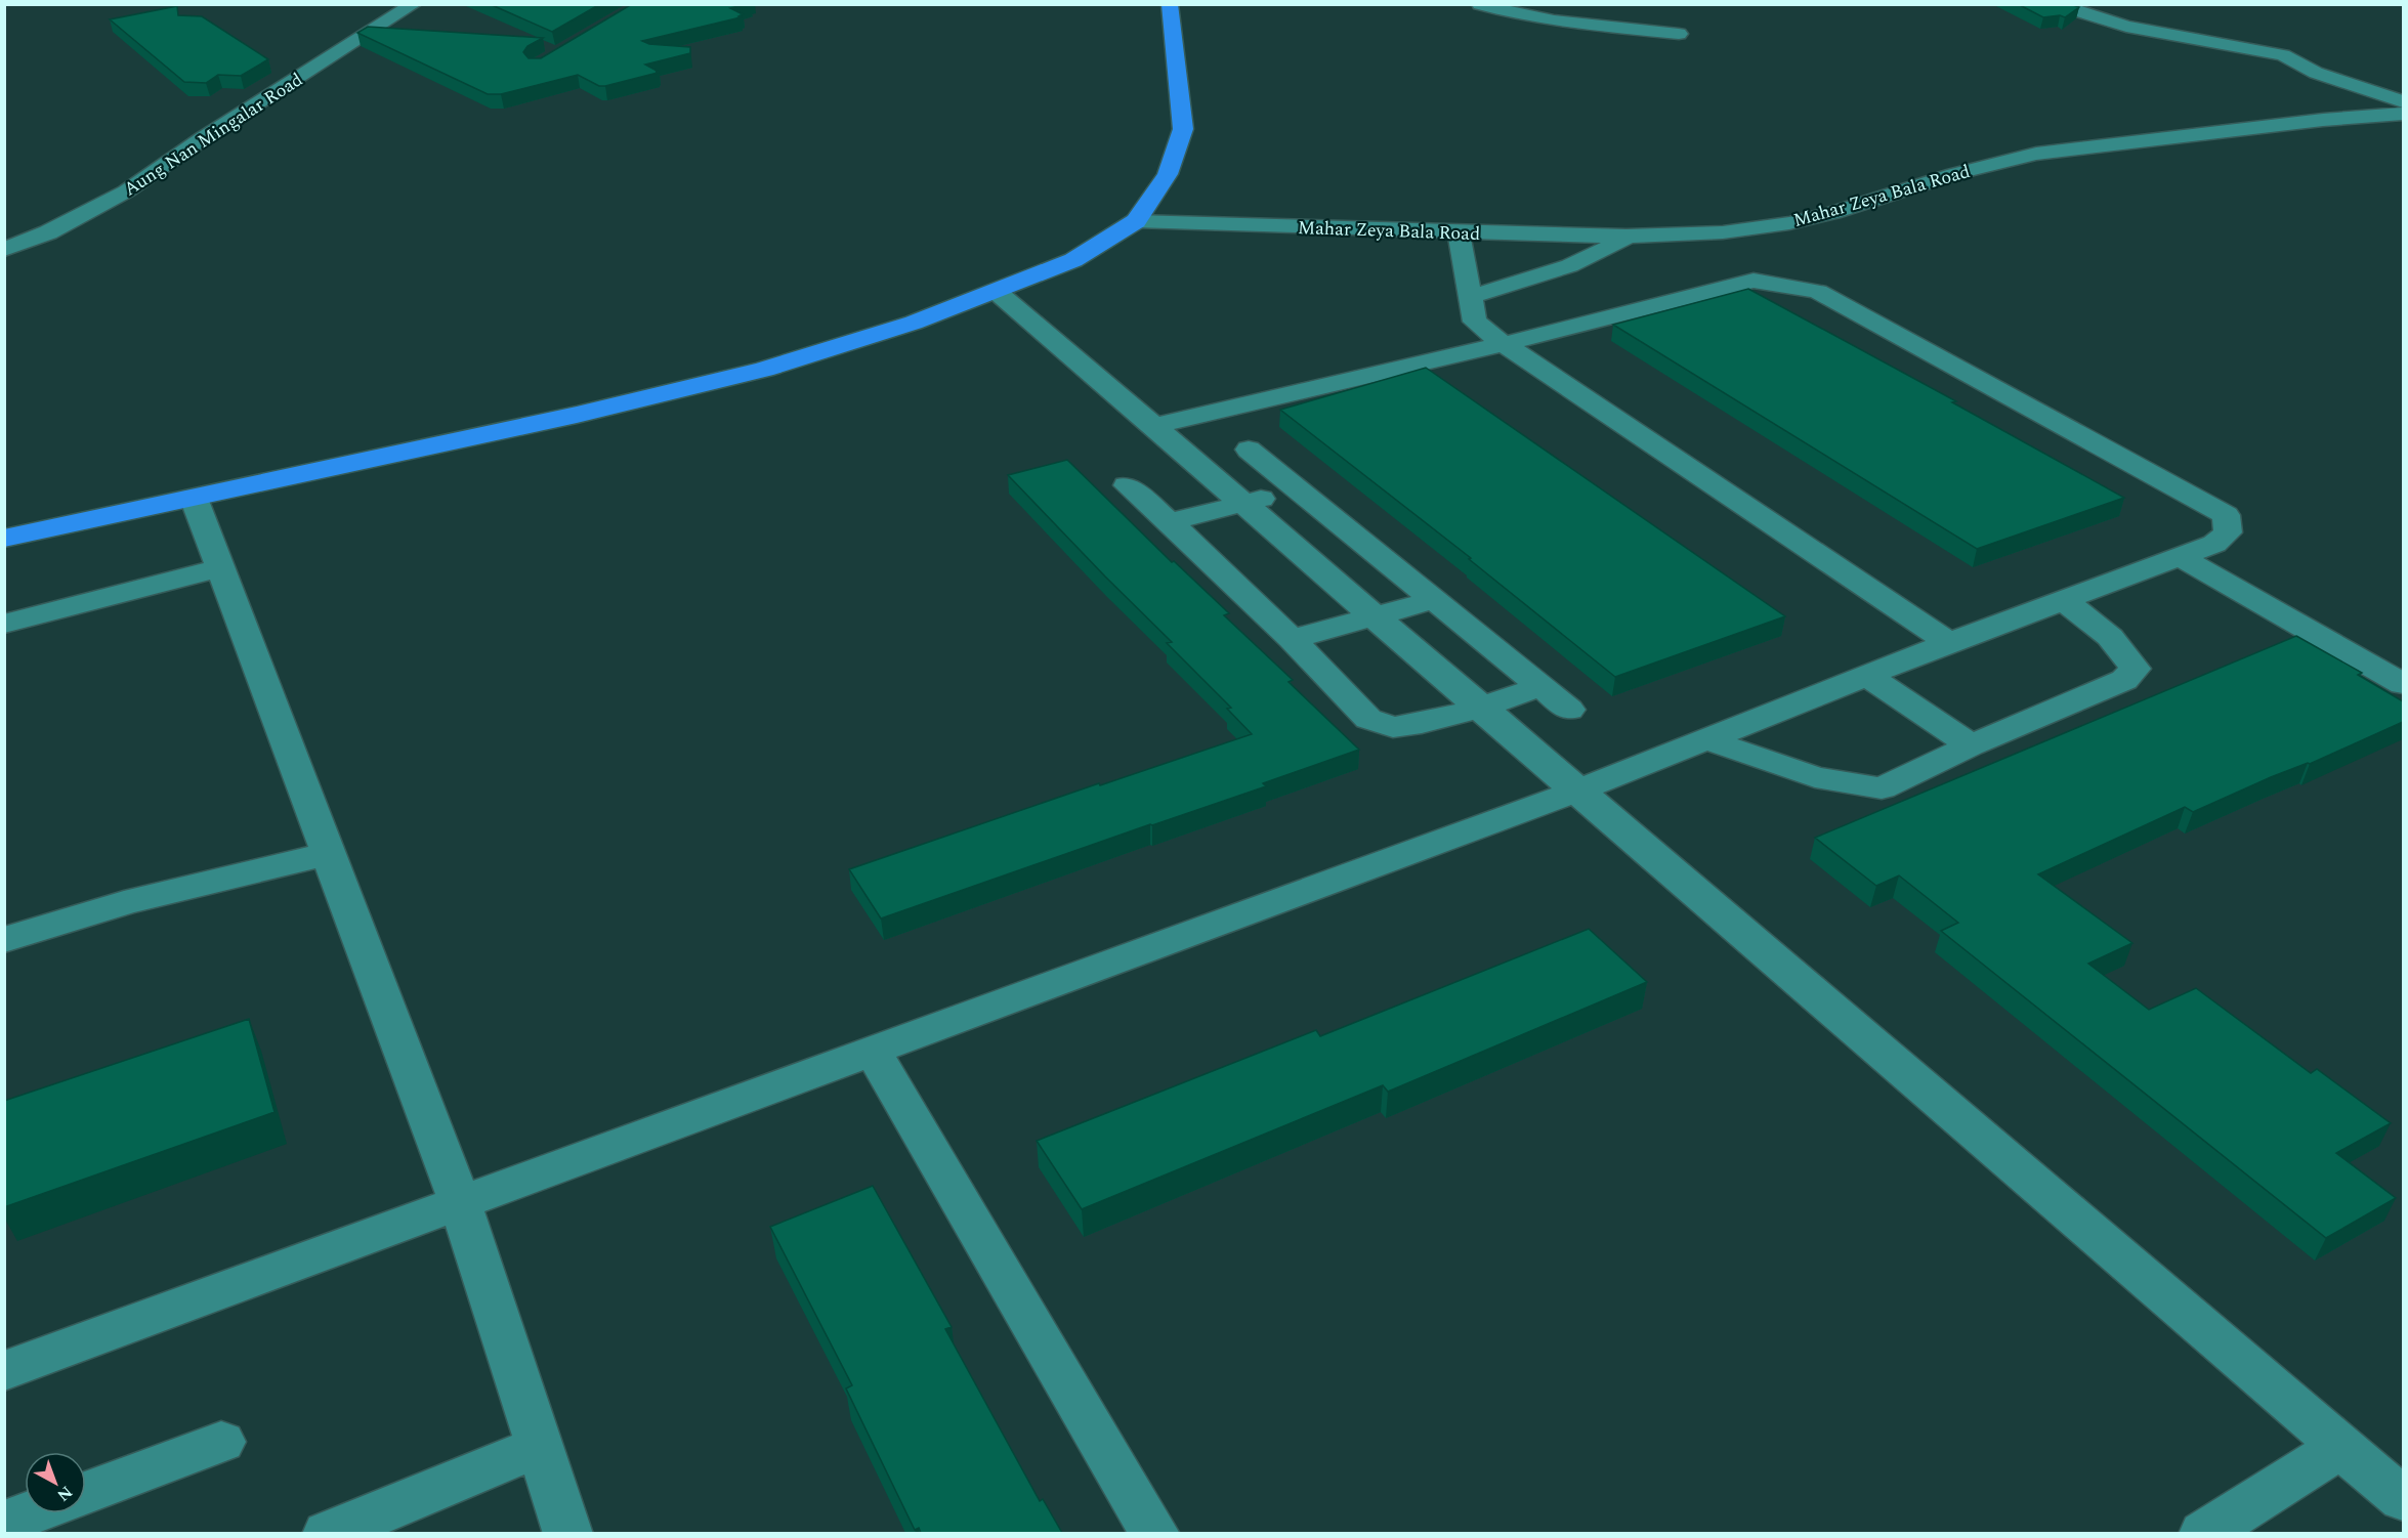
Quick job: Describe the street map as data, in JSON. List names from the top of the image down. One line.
{"streets":{"street":["Aung Nan Mingalar Road","Mahar Zeya Bala Road"]},"north":"bottom right"}
